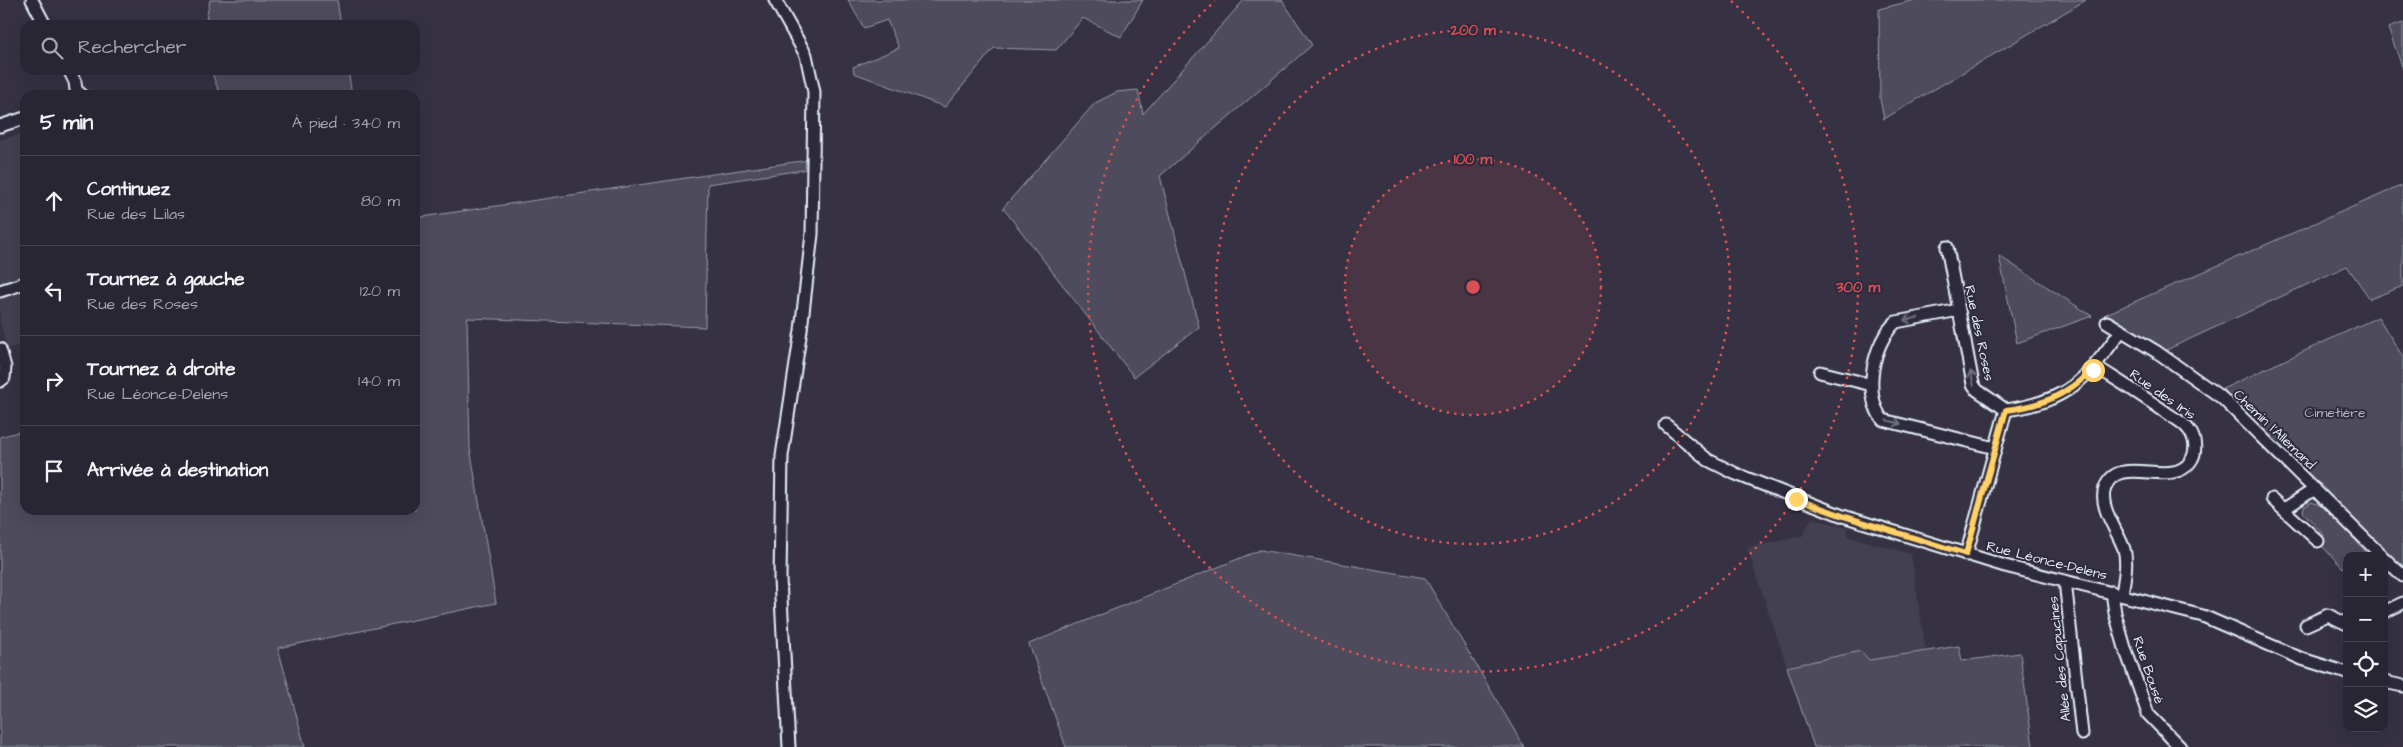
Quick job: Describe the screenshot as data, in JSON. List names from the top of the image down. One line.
{"streets":{"street":["Rue des Roses","Rue des Iris","Chemin l'Allemand","Rue Léonce-Delens","Allée des Capucines","Rue Bousé"]},"crossings":[["Rue des Iris","Rue Léonce-Delens"],["Rue des Iris","Rue Bousé"],["Rue Léonce-Delens","Allée des Capucines"],["Rue Léonce-Delens","Rue Bousé"]],"one_way":["Rue des Roses"],"parks":["Cimetière"],"page":{"search":"Rechercher","heading":["5 min","À pied · 340 m"],"list":[["Continuez","Rue des Lilas","80 m"],["Tournez à gauche","Rue des Roses","120 m"],["Tournez à droite","Rue Léonce-Delens","140 m"],"Arrivée à destination"],"map_buttons":["+","−"]},"rings":["200 m","100 m","300 m"]}
